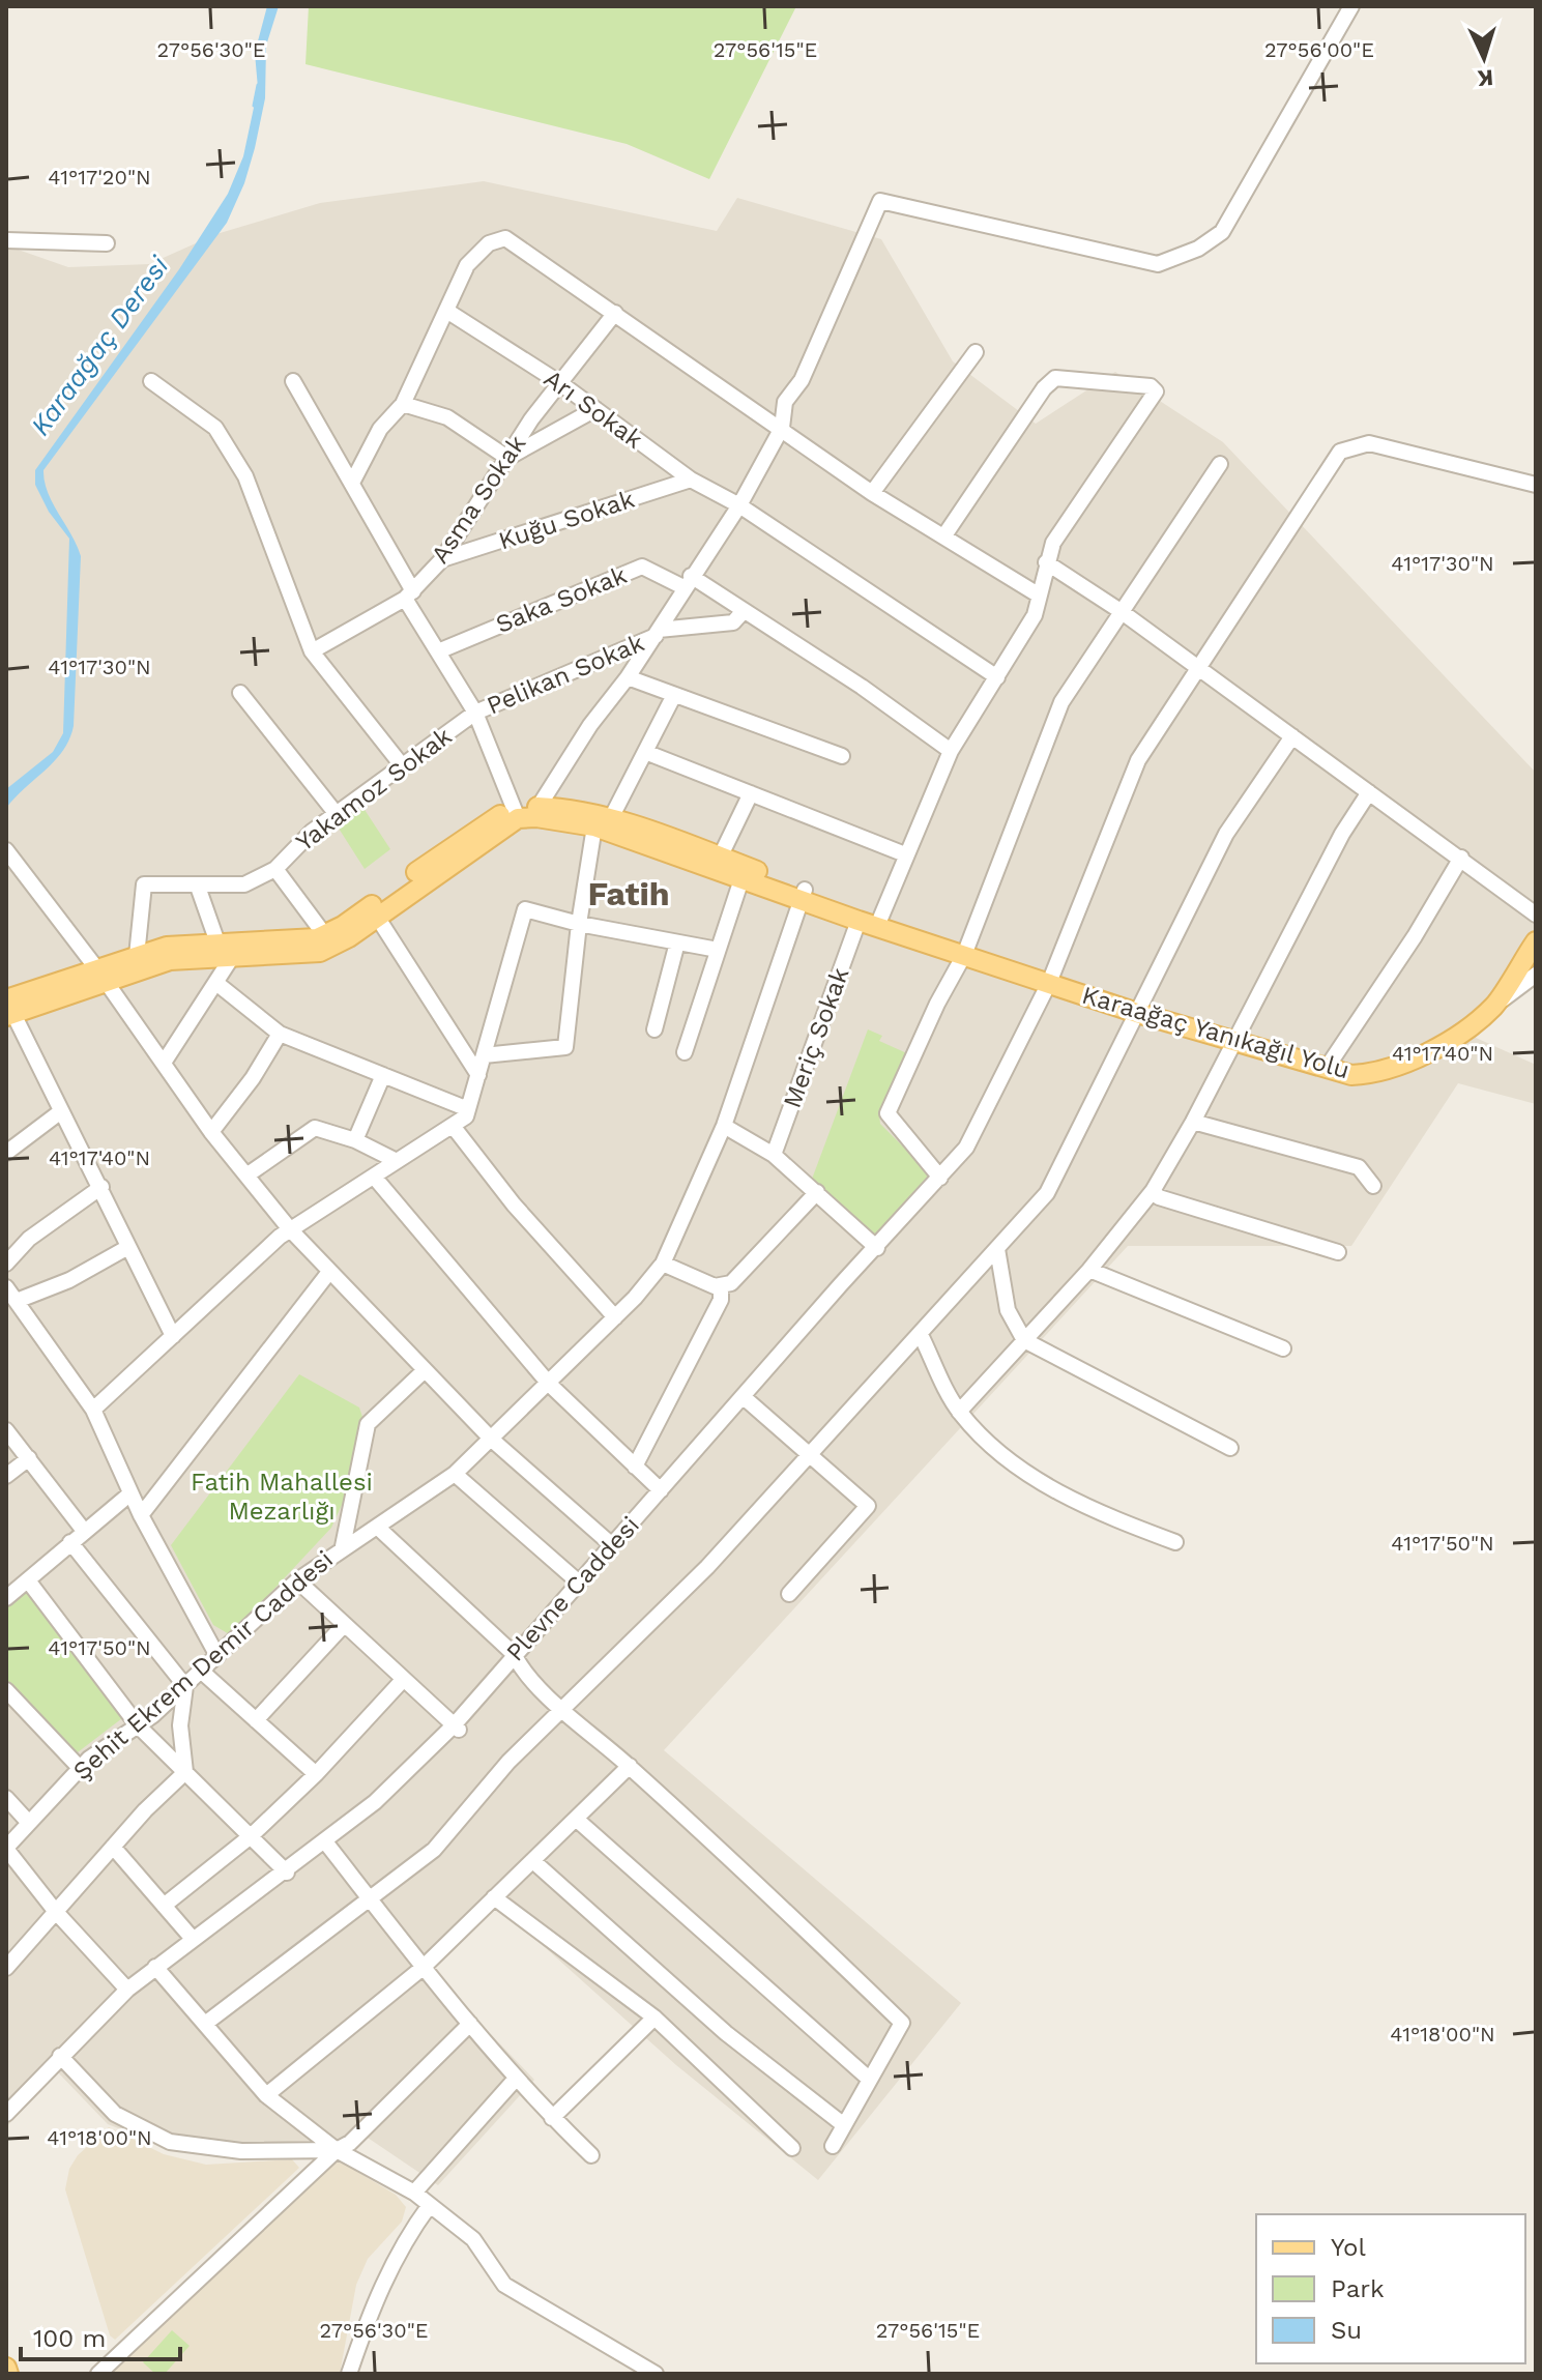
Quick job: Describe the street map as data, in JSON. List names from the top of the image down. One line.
{"streets":{"main road":["Karaağaç Yanıkağıl Yolu"],"street":["Arı Sokak","Asma Sokak","Kuğu Sokak","Saka Sokak","Pelikan Sokak","Yakamoz Sokak","Meriç Sokak","Plevne Caddesi","Şehit Ekrem Demir Caddesi"]},"crossings":[["Arı Sokak","Asma Sokak"],["Arı Sokak","Kuğu Sokak"],["Asma Sokak","Kuğu Sokak"],["Saka Sokak","Pelikan Sokak"],["Pelikan Sokak","Yakamoz Sokak"],["Karaağaç Yanıkağıl Yolu","Plevne Caddesi"]],"districts":["Fatih"],"water":["Karaağaç Deresi"],"parks":["Fatih Mahallesi Mezarlığı"],"legend":["Yol","Park","Su"],"scale_bar":"100 m","north":"bottom","coordinates":["27°56'30\"E","27°56'15\"E","27°56'00\"E","41°17'20\"N","41°17'30\"N","41°17'40\"N","41°17'50\"N","41°18'00\"N"]}
